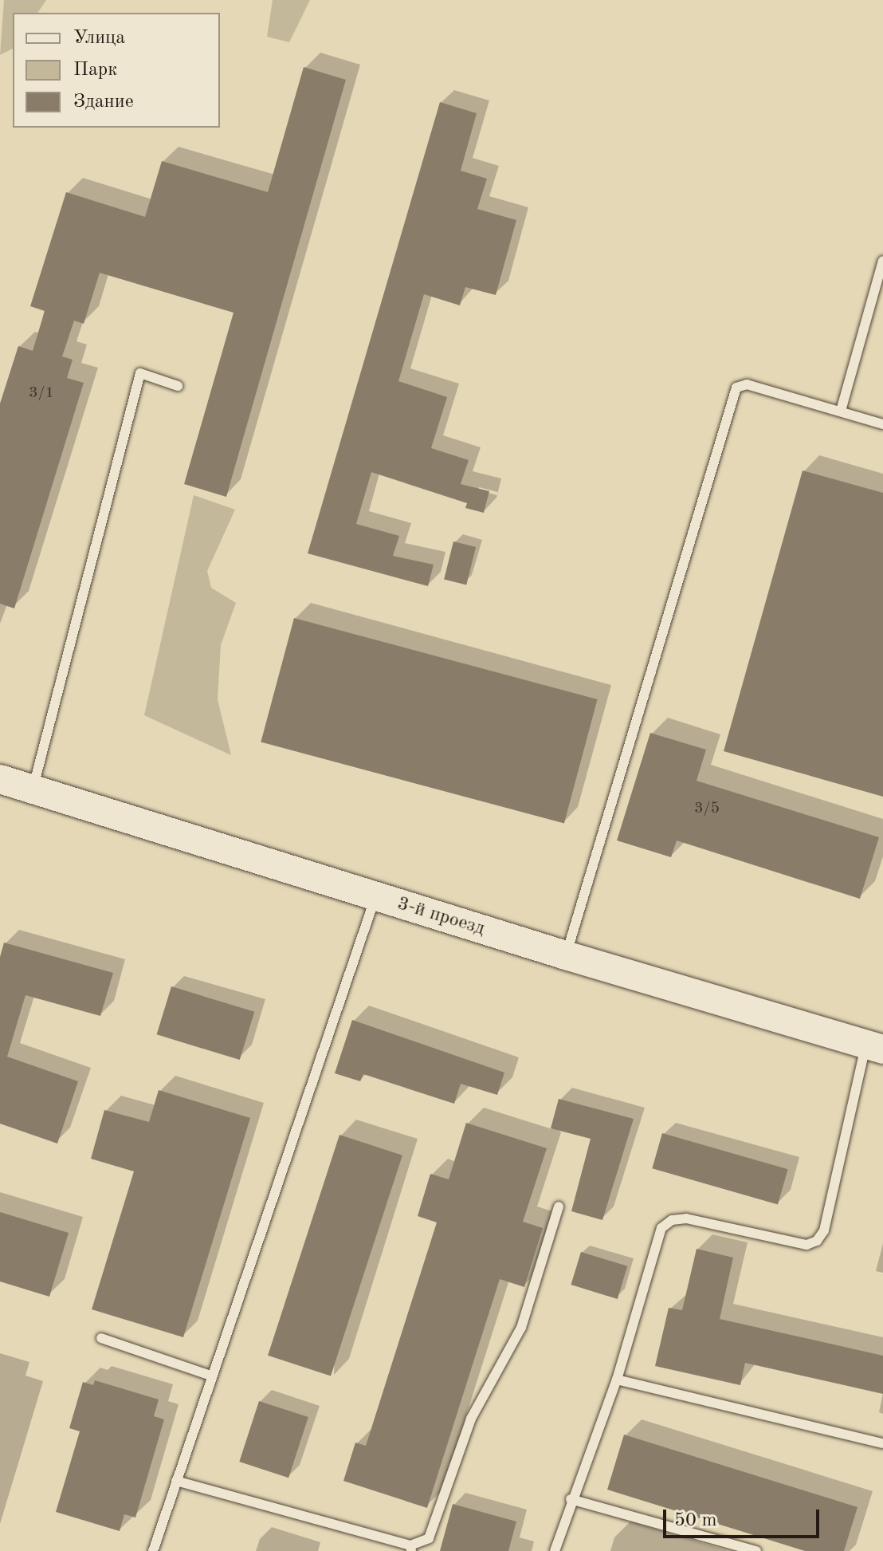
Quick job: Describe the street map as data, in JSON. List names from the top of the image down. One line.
{"streets":{"street":["3-й проезд"]},"house_numbers":["3/1","3/5"],"legend":["Улица","Парк","Здание"],"scale_bar":"50 m"}
